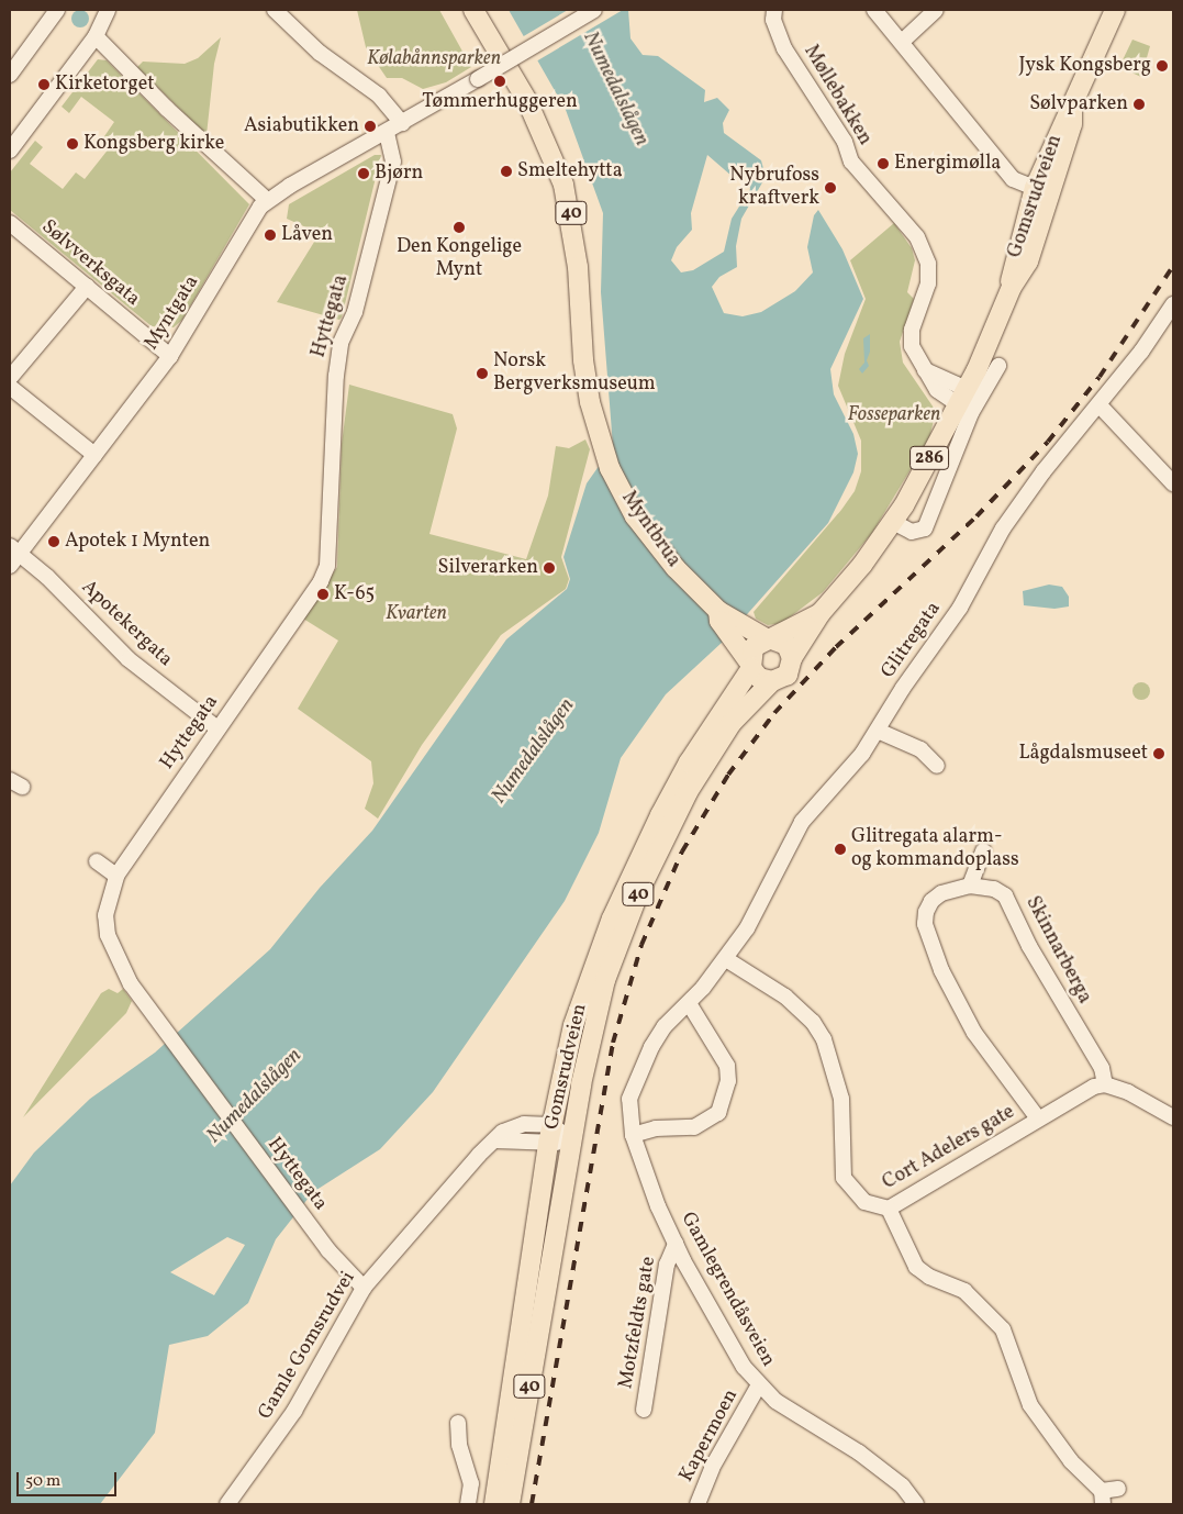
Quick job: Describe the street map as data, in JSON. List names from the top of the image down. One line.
{"streets":{"main road":["Gomsrudveien","40","286","Myntbrua"],"street":["Møllebakken","Sølvverksgata","Myntgata","Hyttegata","Apotekergata","Glitregata","Skinnarberga","Cort Adelers gate","Gamlegrendåsveien","Motzfeldts gate","Gamle Gomsrudvei","Kapermoen"]},"crossings":[["Møllebakken","Gomsrudveien"],["Gomsrudveien","40"],["Gomsrudveien","Myntbrua"],["Gomsrudveien","Gamle Gomsrudvei"],["40","Myntbrua"],["Sølvverksgata","Myntgata"],["Myntgata","Hyttegata"],["Myntgata","Apotekergata"],["Hyttegata","Apotekergata"],["Hyttegata","Gamle Gomsrudvei"],["Glitregata","Cort Adelers gate"],["Glitregata","Gamlegrendåsveien"],["Skinnarberga","Cort Adelers gate"],["Gamlegrendåsveien","Motzfeldts gate"],["Gamlegrendåsveien","Kapermoen"]],"water":["Numedalslågen"],"parks":["Kølabånnsparken","Fosseparken","Kvarten"],"places":["Jysk Kongsberg","Tømmerhuggeren","Kirketorget","Sølvparken","Asiabutikken","Kongsberg kirke","Energimølla","Smeltehytta","Bjørn","Nybrufoss kraftverk","Den Kongelige Mynt","Låven","Norsk Bergverksmuseum","Apotek 1 Mynten","Silverarken","K-65","Lågdalsmuseet","Glitregata alarm- og kommandoplass"],"scale_bar":"50 m"}
